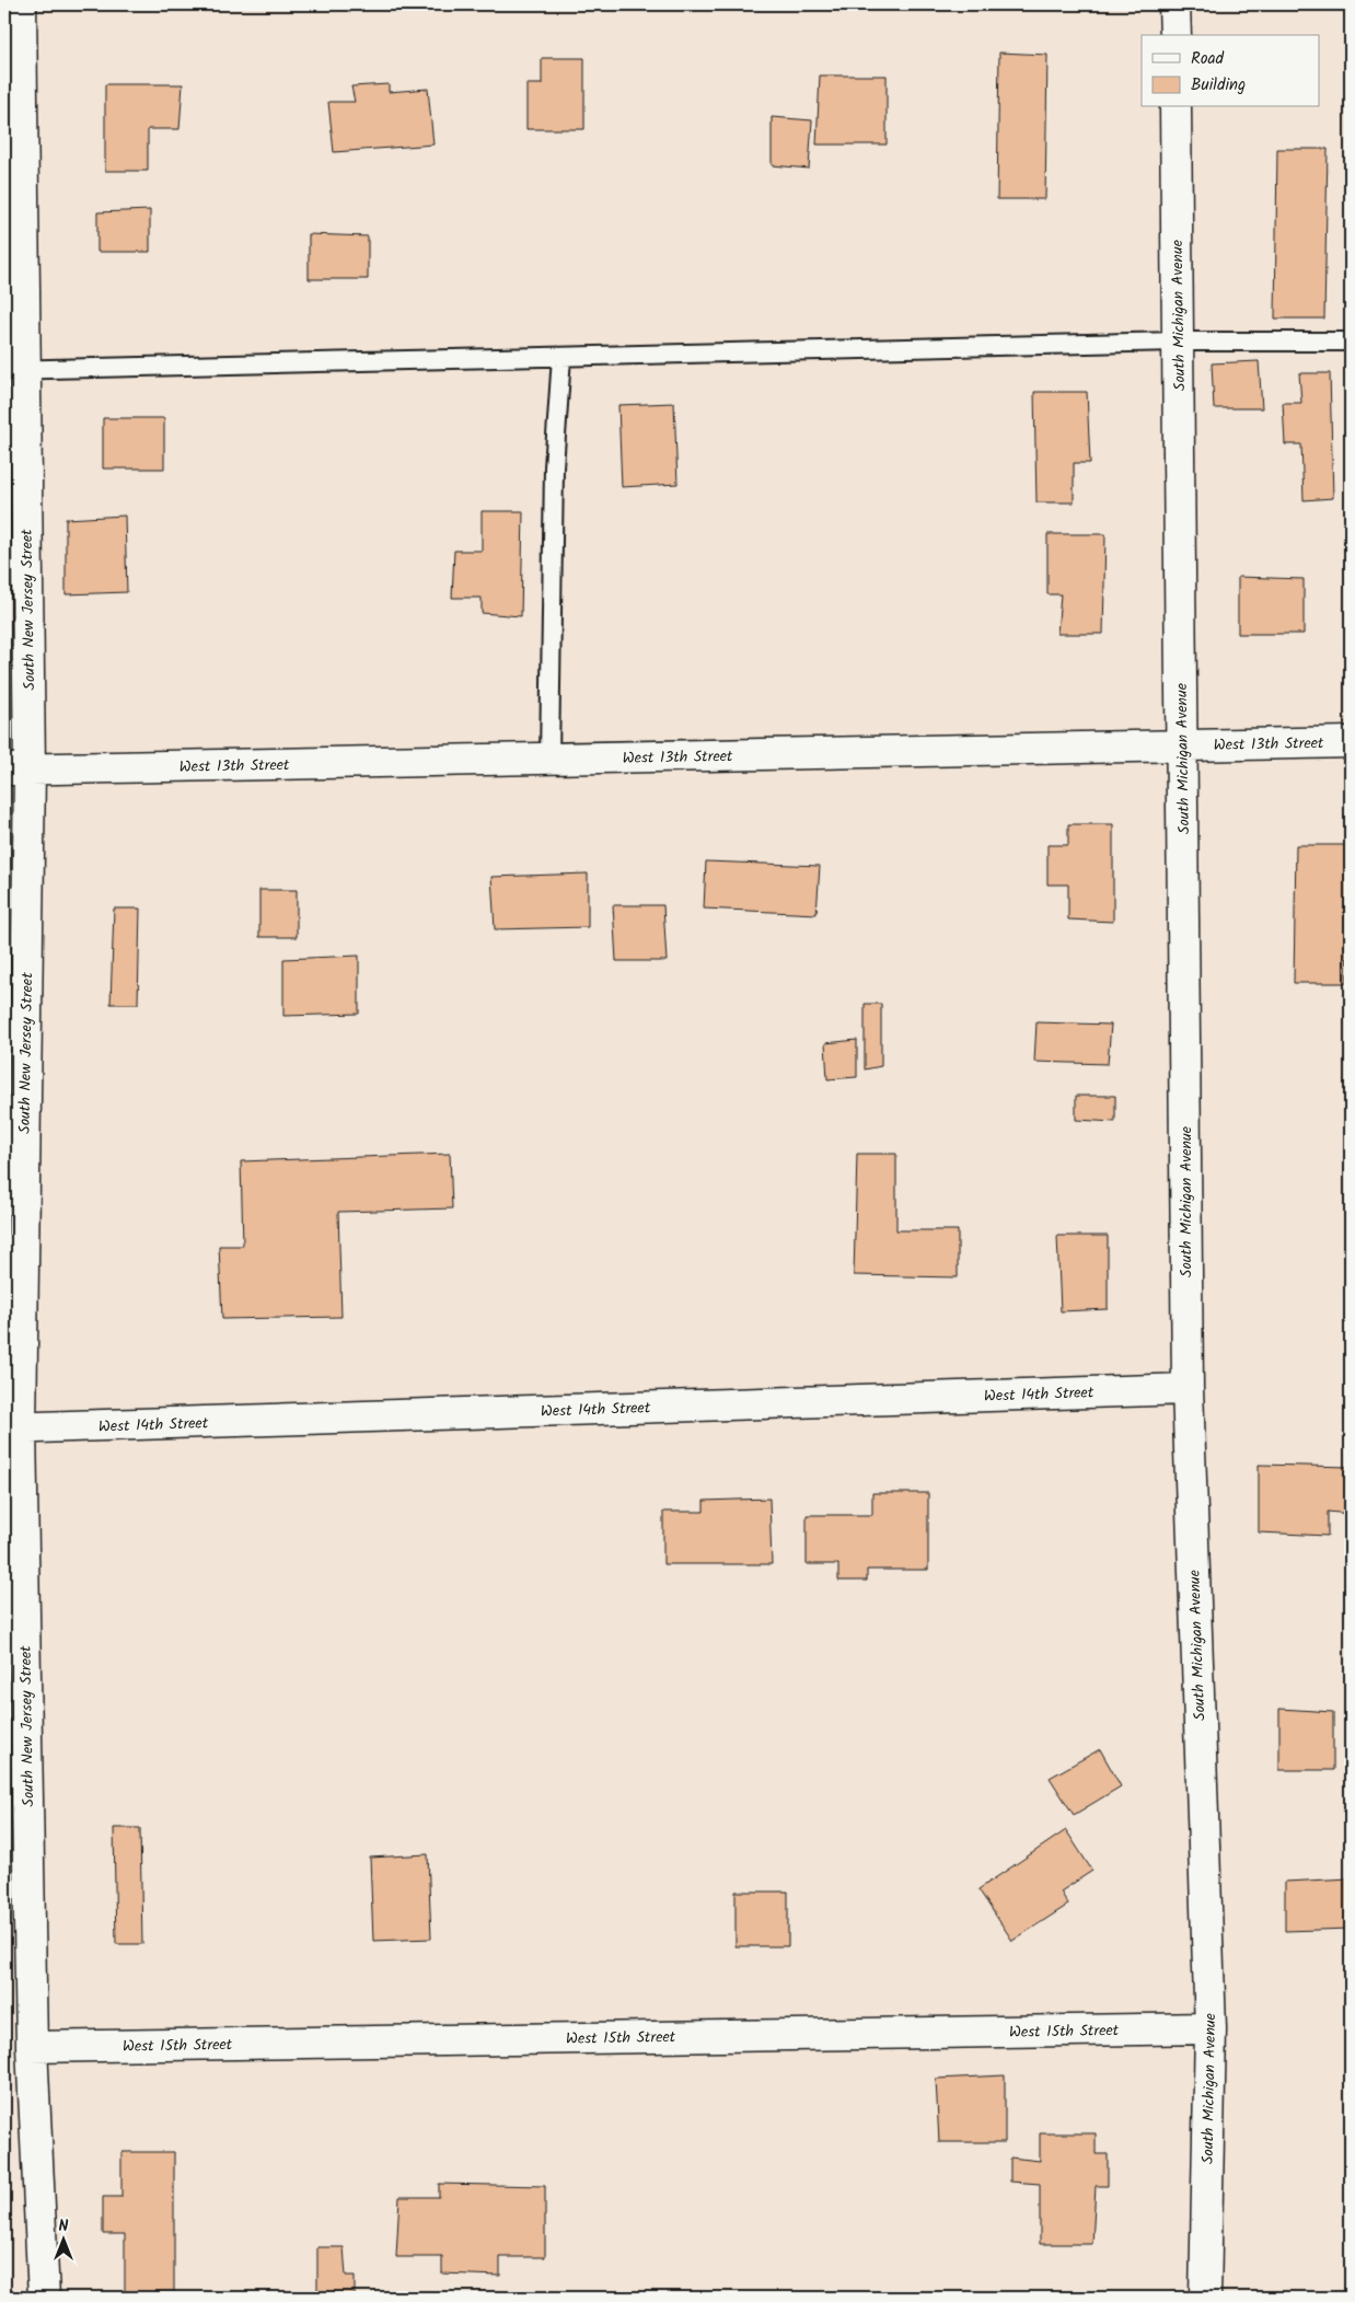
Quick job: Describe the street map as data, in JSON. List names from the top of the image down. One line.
{"streets":{"street":["South Michigan Avenue","South New Jersey Street","West 13th Street","West 14th Street","West 15th Street"]},"crossings":[["South Michigan Avenue","West 13th Street"],["South Michigan Avenue","West 14th Street"],["South Michigan Avenue","West 15th Street"],["South New Jersey Street","West 13th Street"],["South New Jersey Street","West 14th Street"],["South New Jersey Street","West 15th Street"]],"legend":["Road","Building"],"north":"top"}
